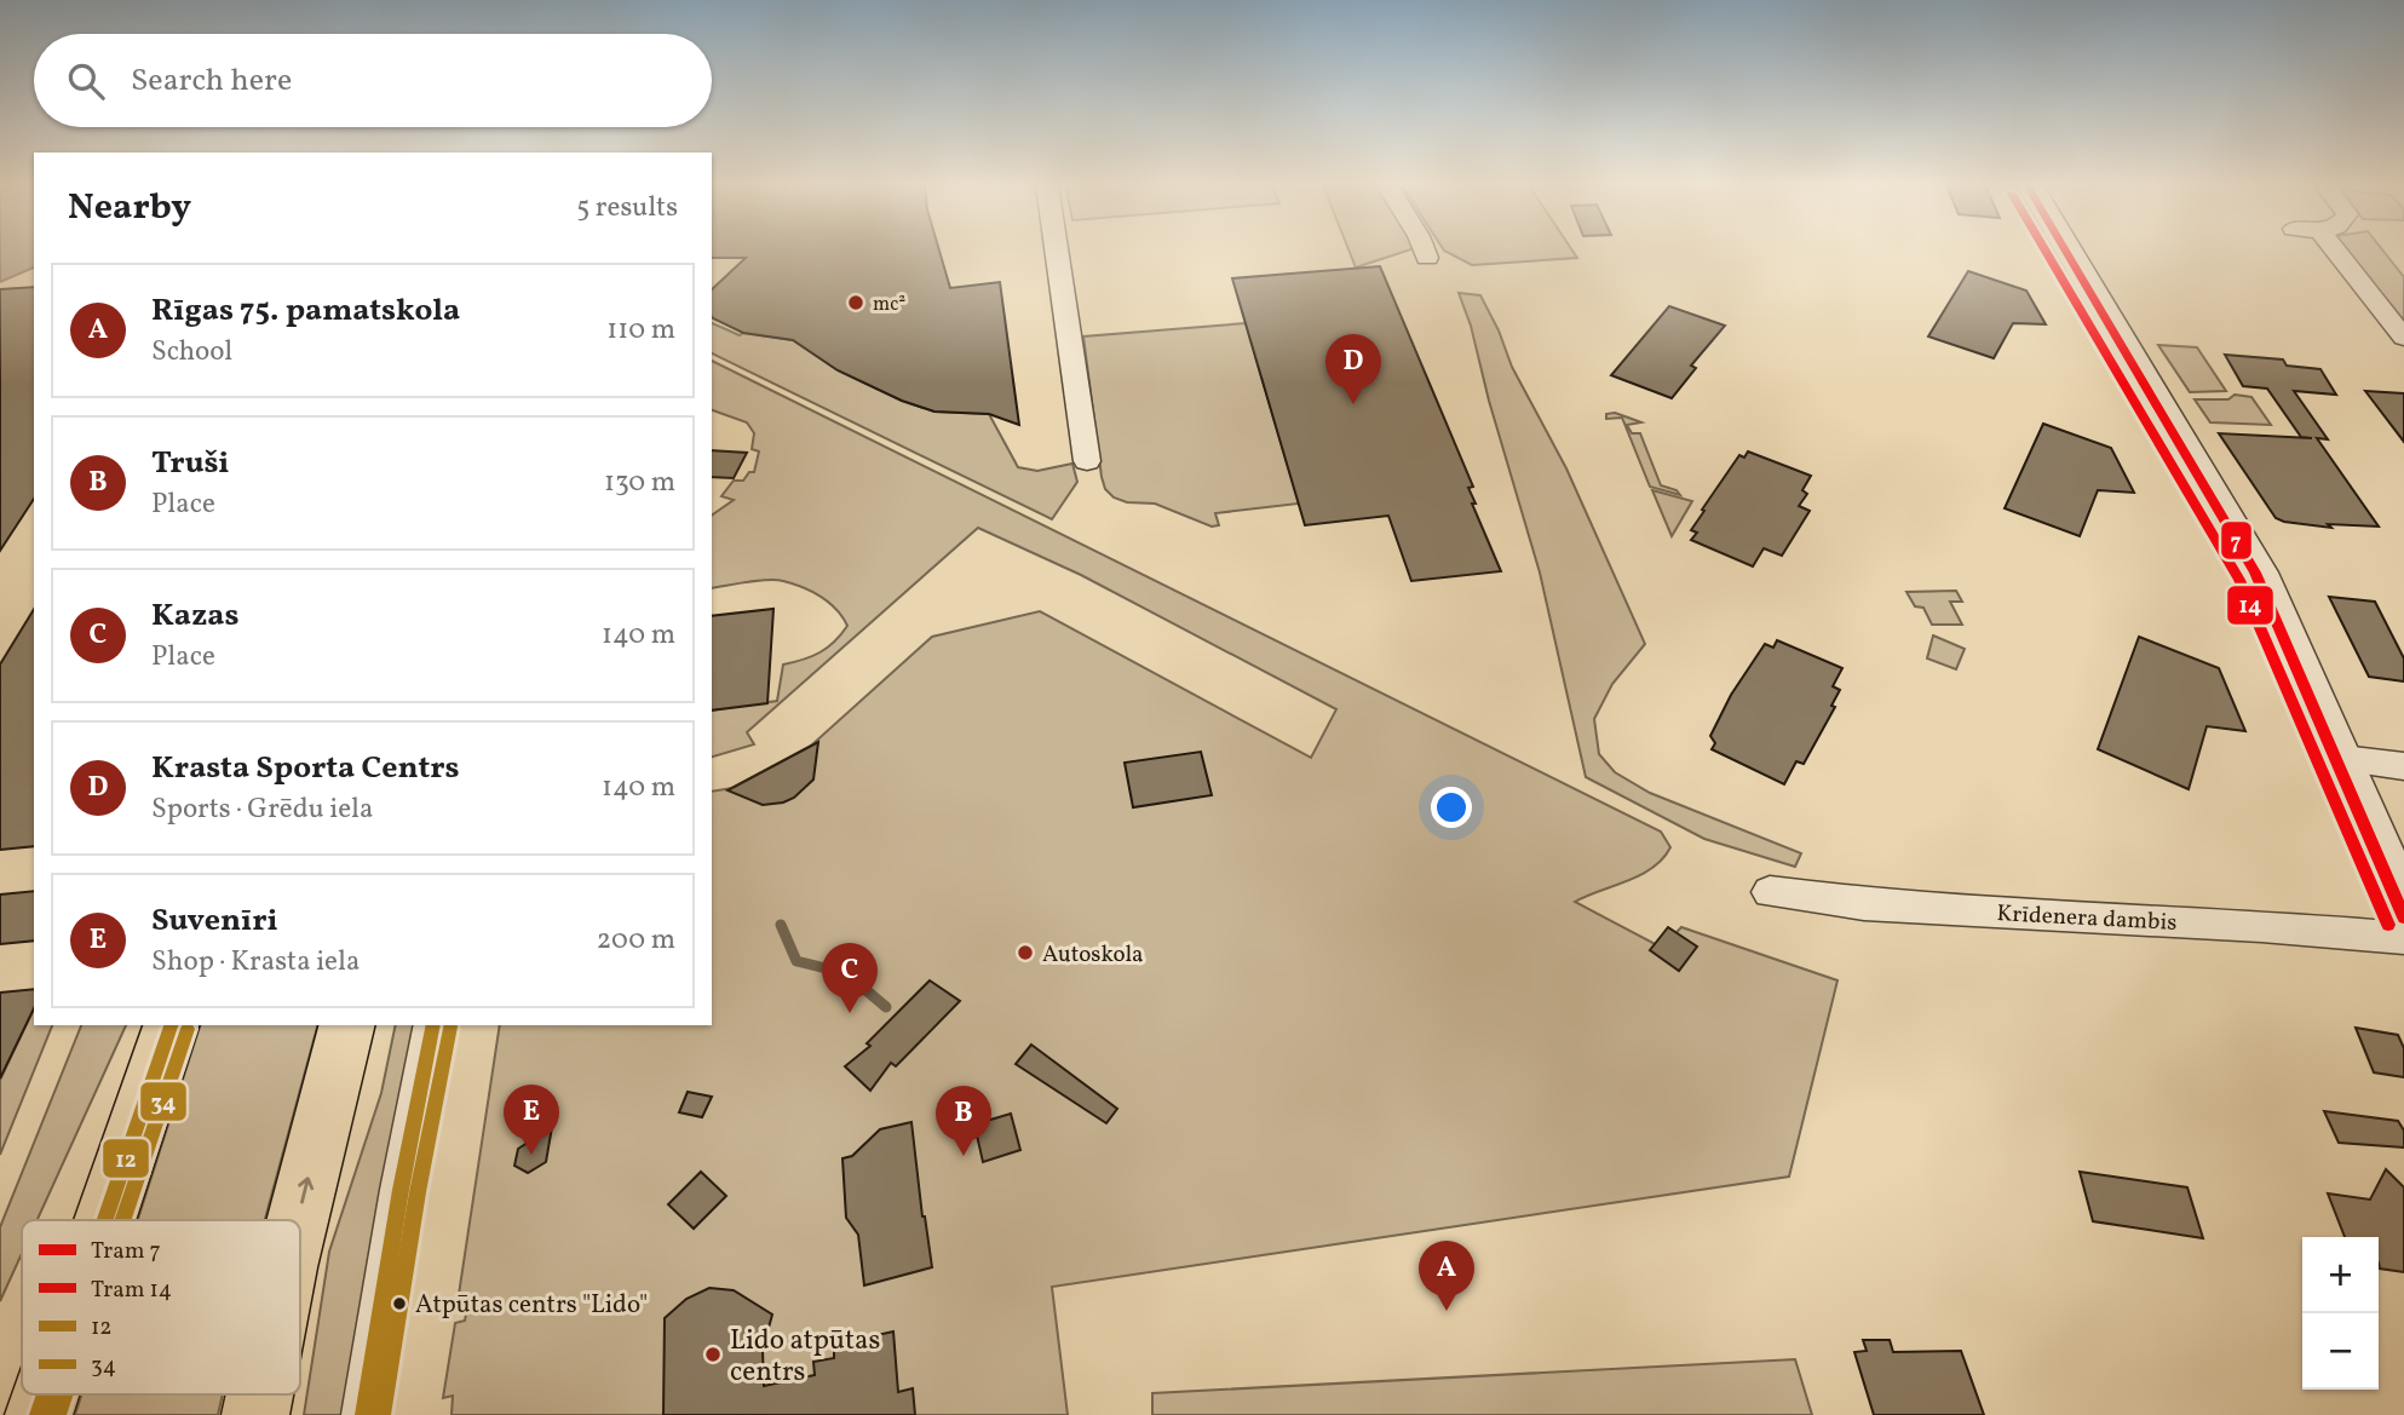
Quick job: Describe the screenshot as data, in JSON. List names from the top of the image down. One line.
{"streets":{"street":["Krīdenera dambis"]},"places":["mc²","Autoskola","Atpūtas centrs \"Lido\"","Lido atpūtas centrs"],"lines":["tram line 7","tram line 14","transit line 12","transit line 34"],"legend":["Tram 7","Tram 14","12","34"],"page":{"search":"Search here","heading":["Nearby","5 results"],"list":[{"mark":"A","name":"Rīgas 75. pamatskola","note":"School","value":"110 m"},{"mark":"B","name":"Truši","note":"Place","value":"130 m"},{"mark":"C","name":"Kazas","note":"Place","value":"140 m"},{"mark":"D","name":"Krasta Sporta Centrs","note":"Sports · Grēdu iela","value":"140 m"},{"mark":"E","name":"Suvenīri","note":"Shop · Krasta iela","value":"200 m"}],"pins":["D","C","E","B","A"],"map_buttons":["+","−"]}}
